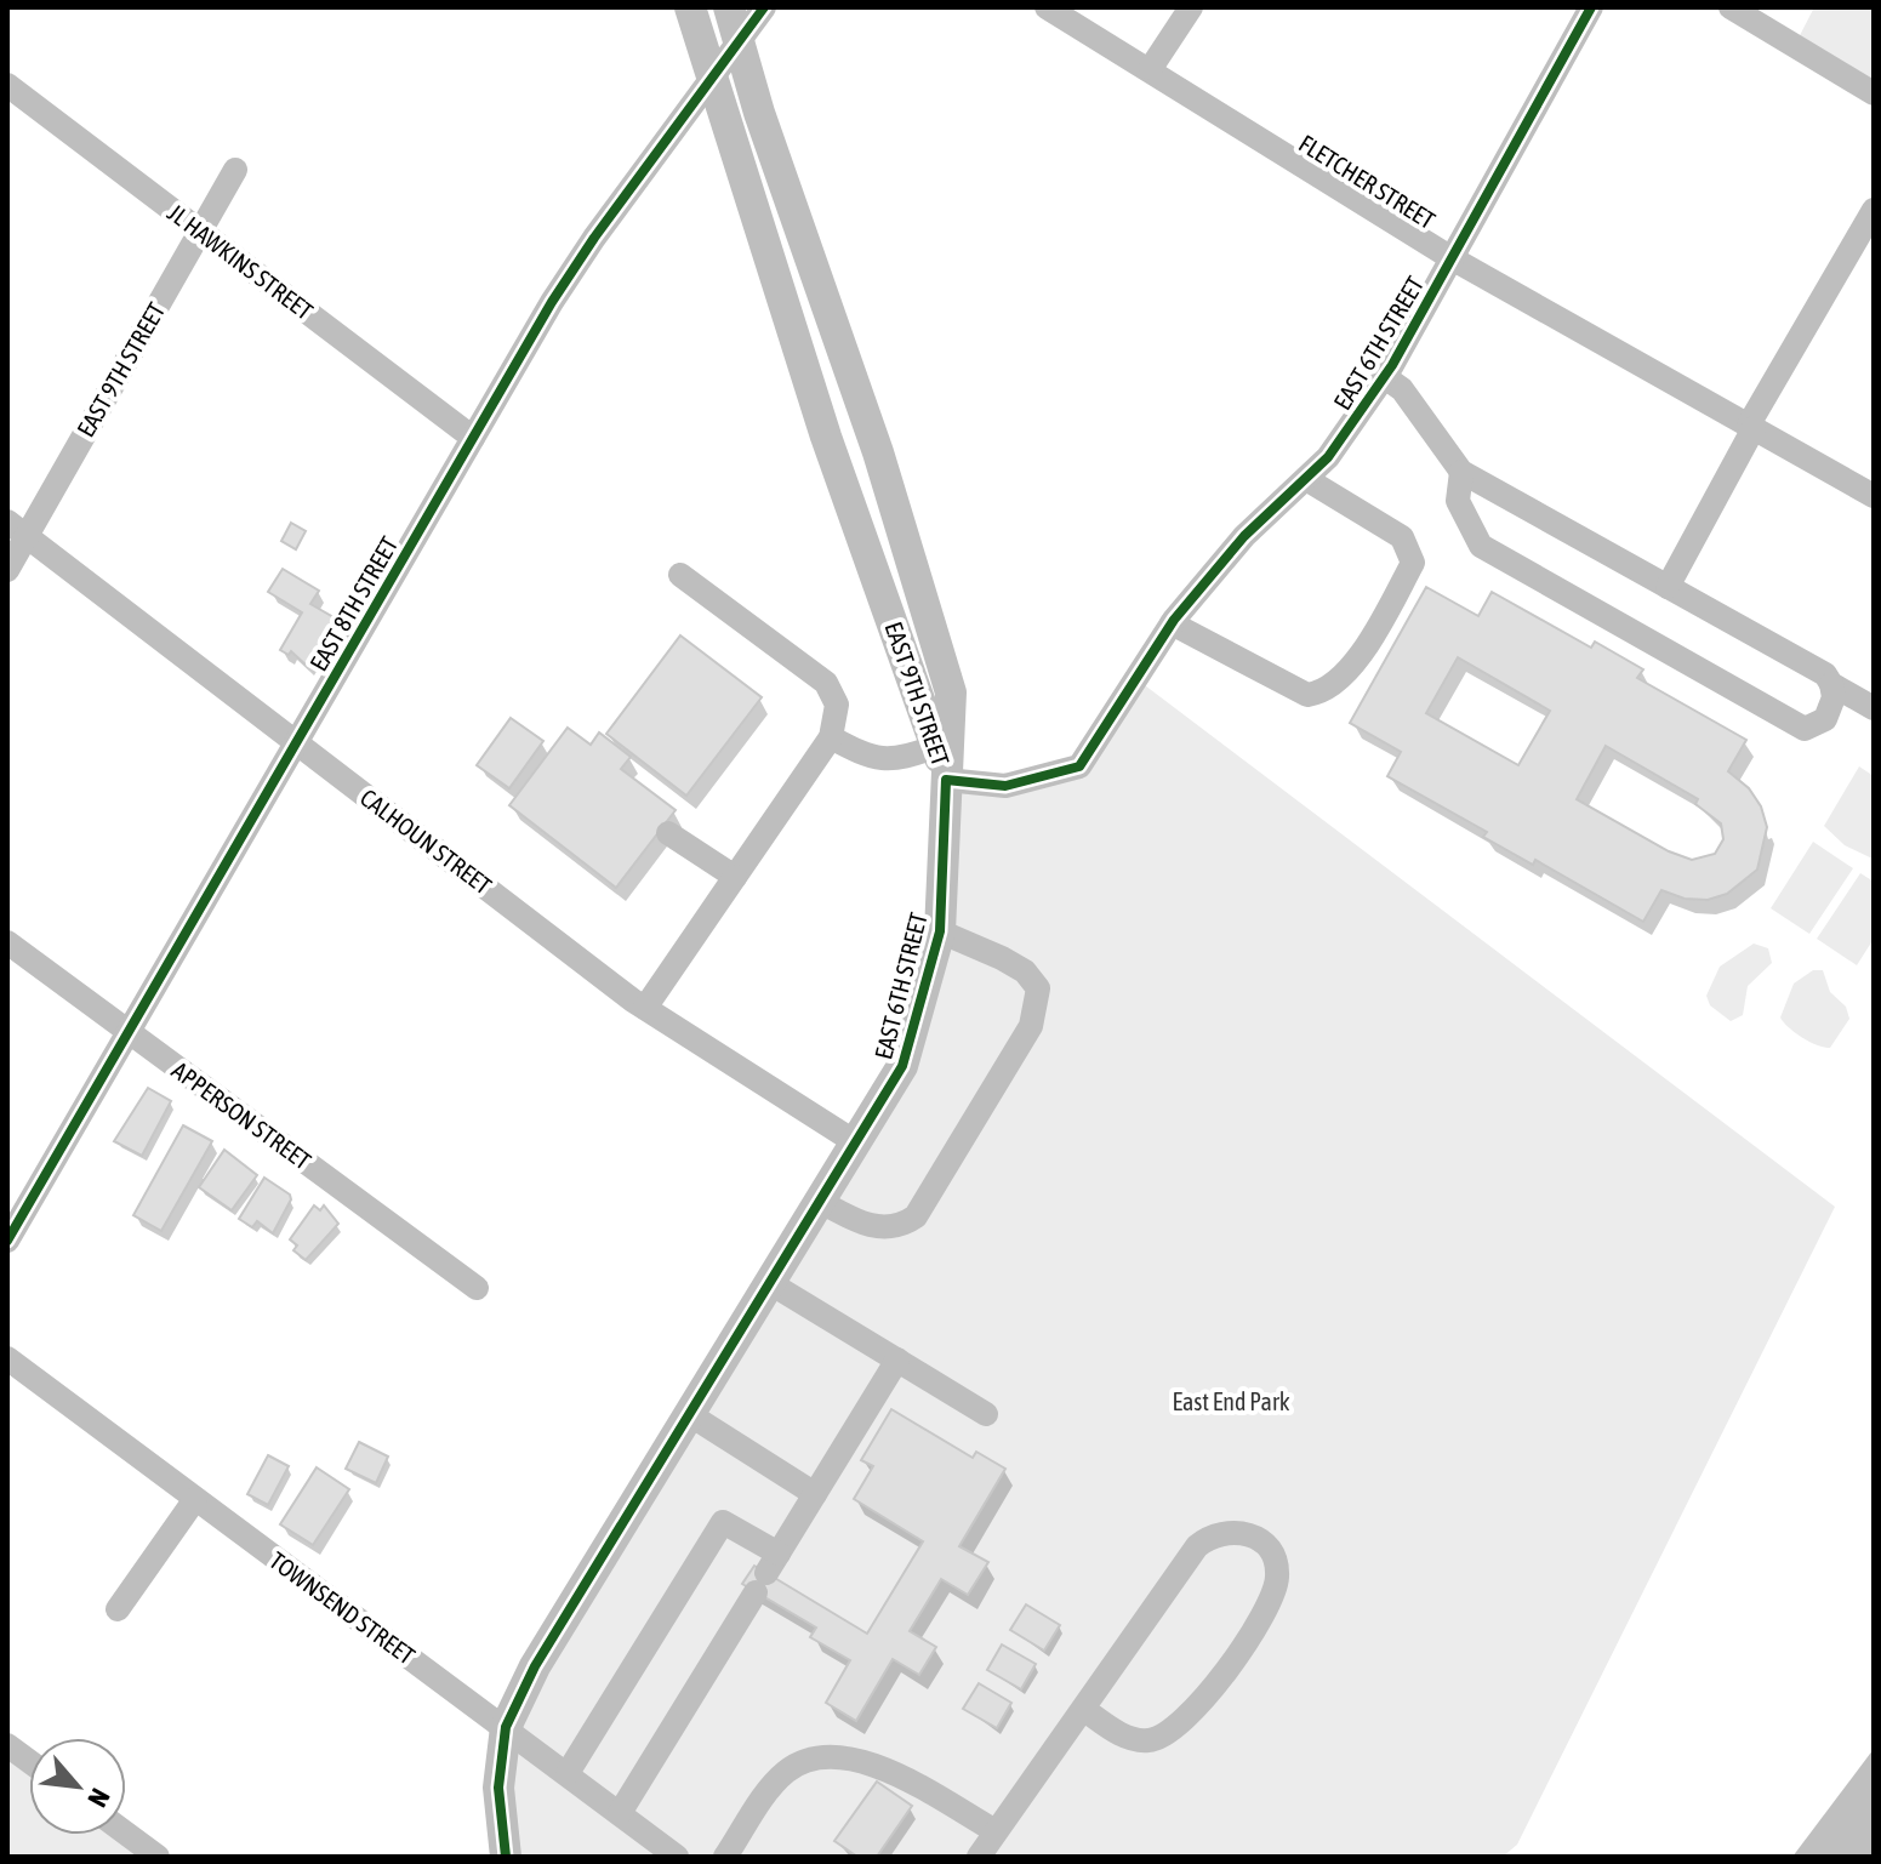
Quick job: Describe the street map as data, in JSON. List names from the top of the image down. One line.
{"streets":{"main road":["EAST 6TH STREET","EAST 9TH STREET"],"street":["FLETCHER STREET","JL HAWKINS STREET","EAST 8TH STREET","CALHOUN STREET","APPERSON STREET","TOWNSEND STREET"]},"crossings":[["FLETCHER STREET","EAST 6TH STREET"],["JL HAWKINS STREET","EAST 9TH STREET"],["JL HAWKINS STREET","EAST 8TH STREET"],["EAST 6TH STREET","EAST 9TH STREET"],["EAST 6TH STREET","CALHOUN STREET"],["EAST 6TH STREET","TOWNSEND STREET"],["EAST 9TH STREET","EAST 8TH STREET"],["EAST 9TH STREET","CALHOUN STREET"],["EAST 8TH STREET","CALHOUN STREET"],["EAST 8TH STREET","APPERSON STREET"]],"parks":["East End Park"],"north":"bottom right"}
